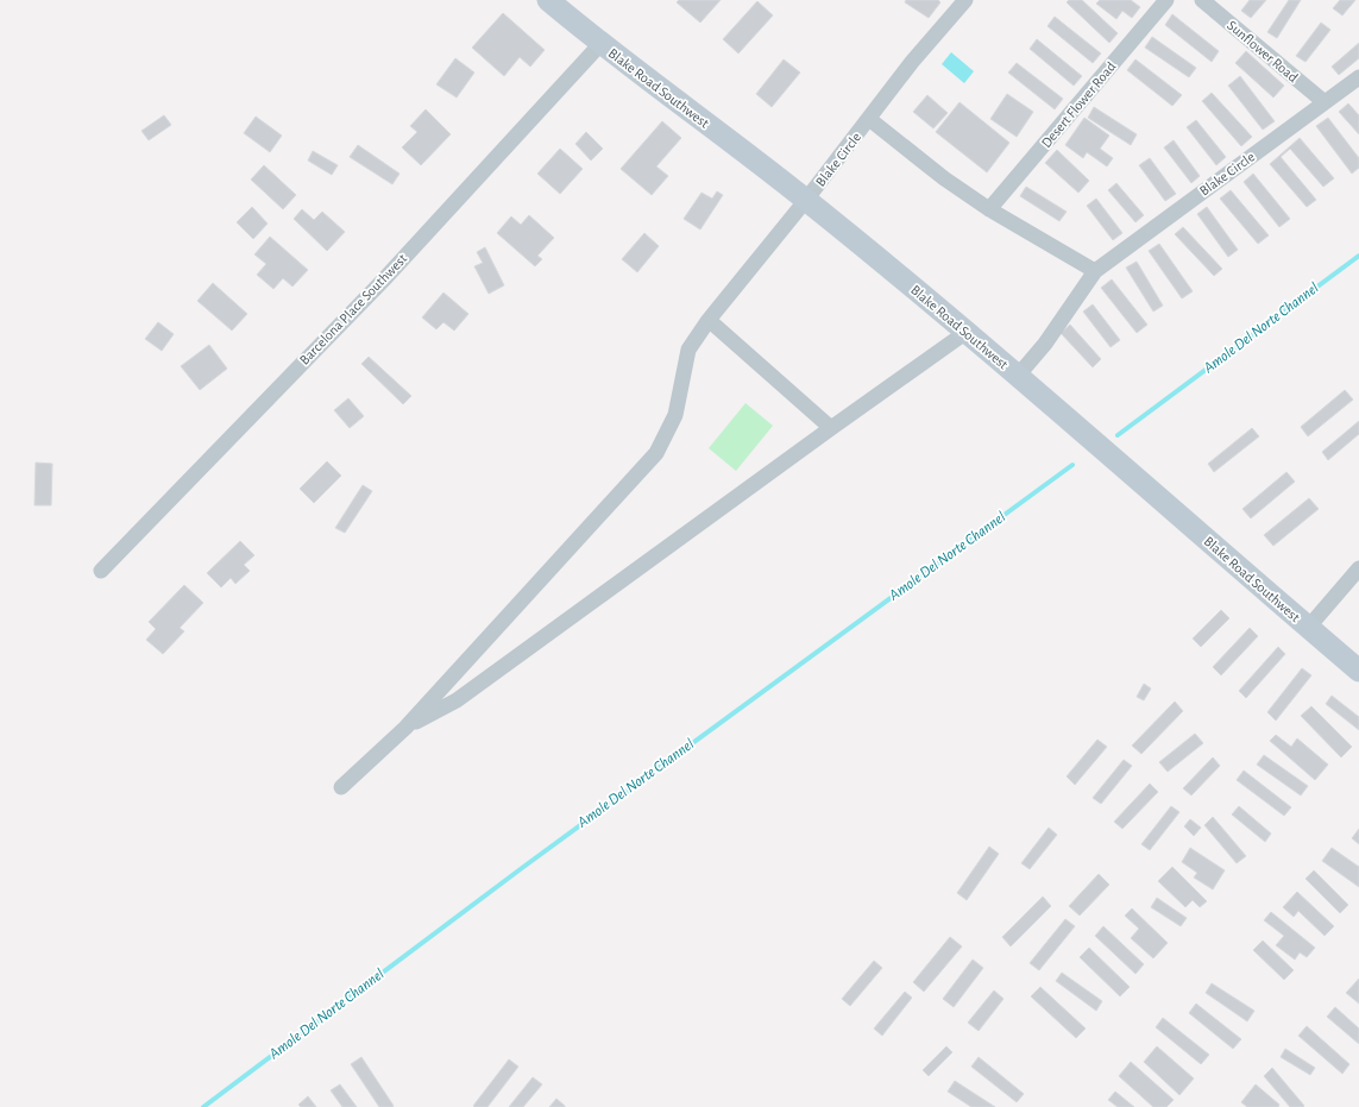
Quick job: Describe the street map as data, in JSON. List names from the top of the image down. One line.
{"streets":{"main road":["Blake Road Southwest"],"street":["Sunflower Road","Desert Flower Road","Blake Circle","Barcelona Place Southwest"]},"crossings":[["Sunflower Road","Blake Circle"],["Blake Road Southwest","Blake Circle"],["Blake Road Southwest","Barcelona Place Southwest"],["Desert Flower Road","Blake Circle"]],"water":["Amole Del Norte Channel"]}
